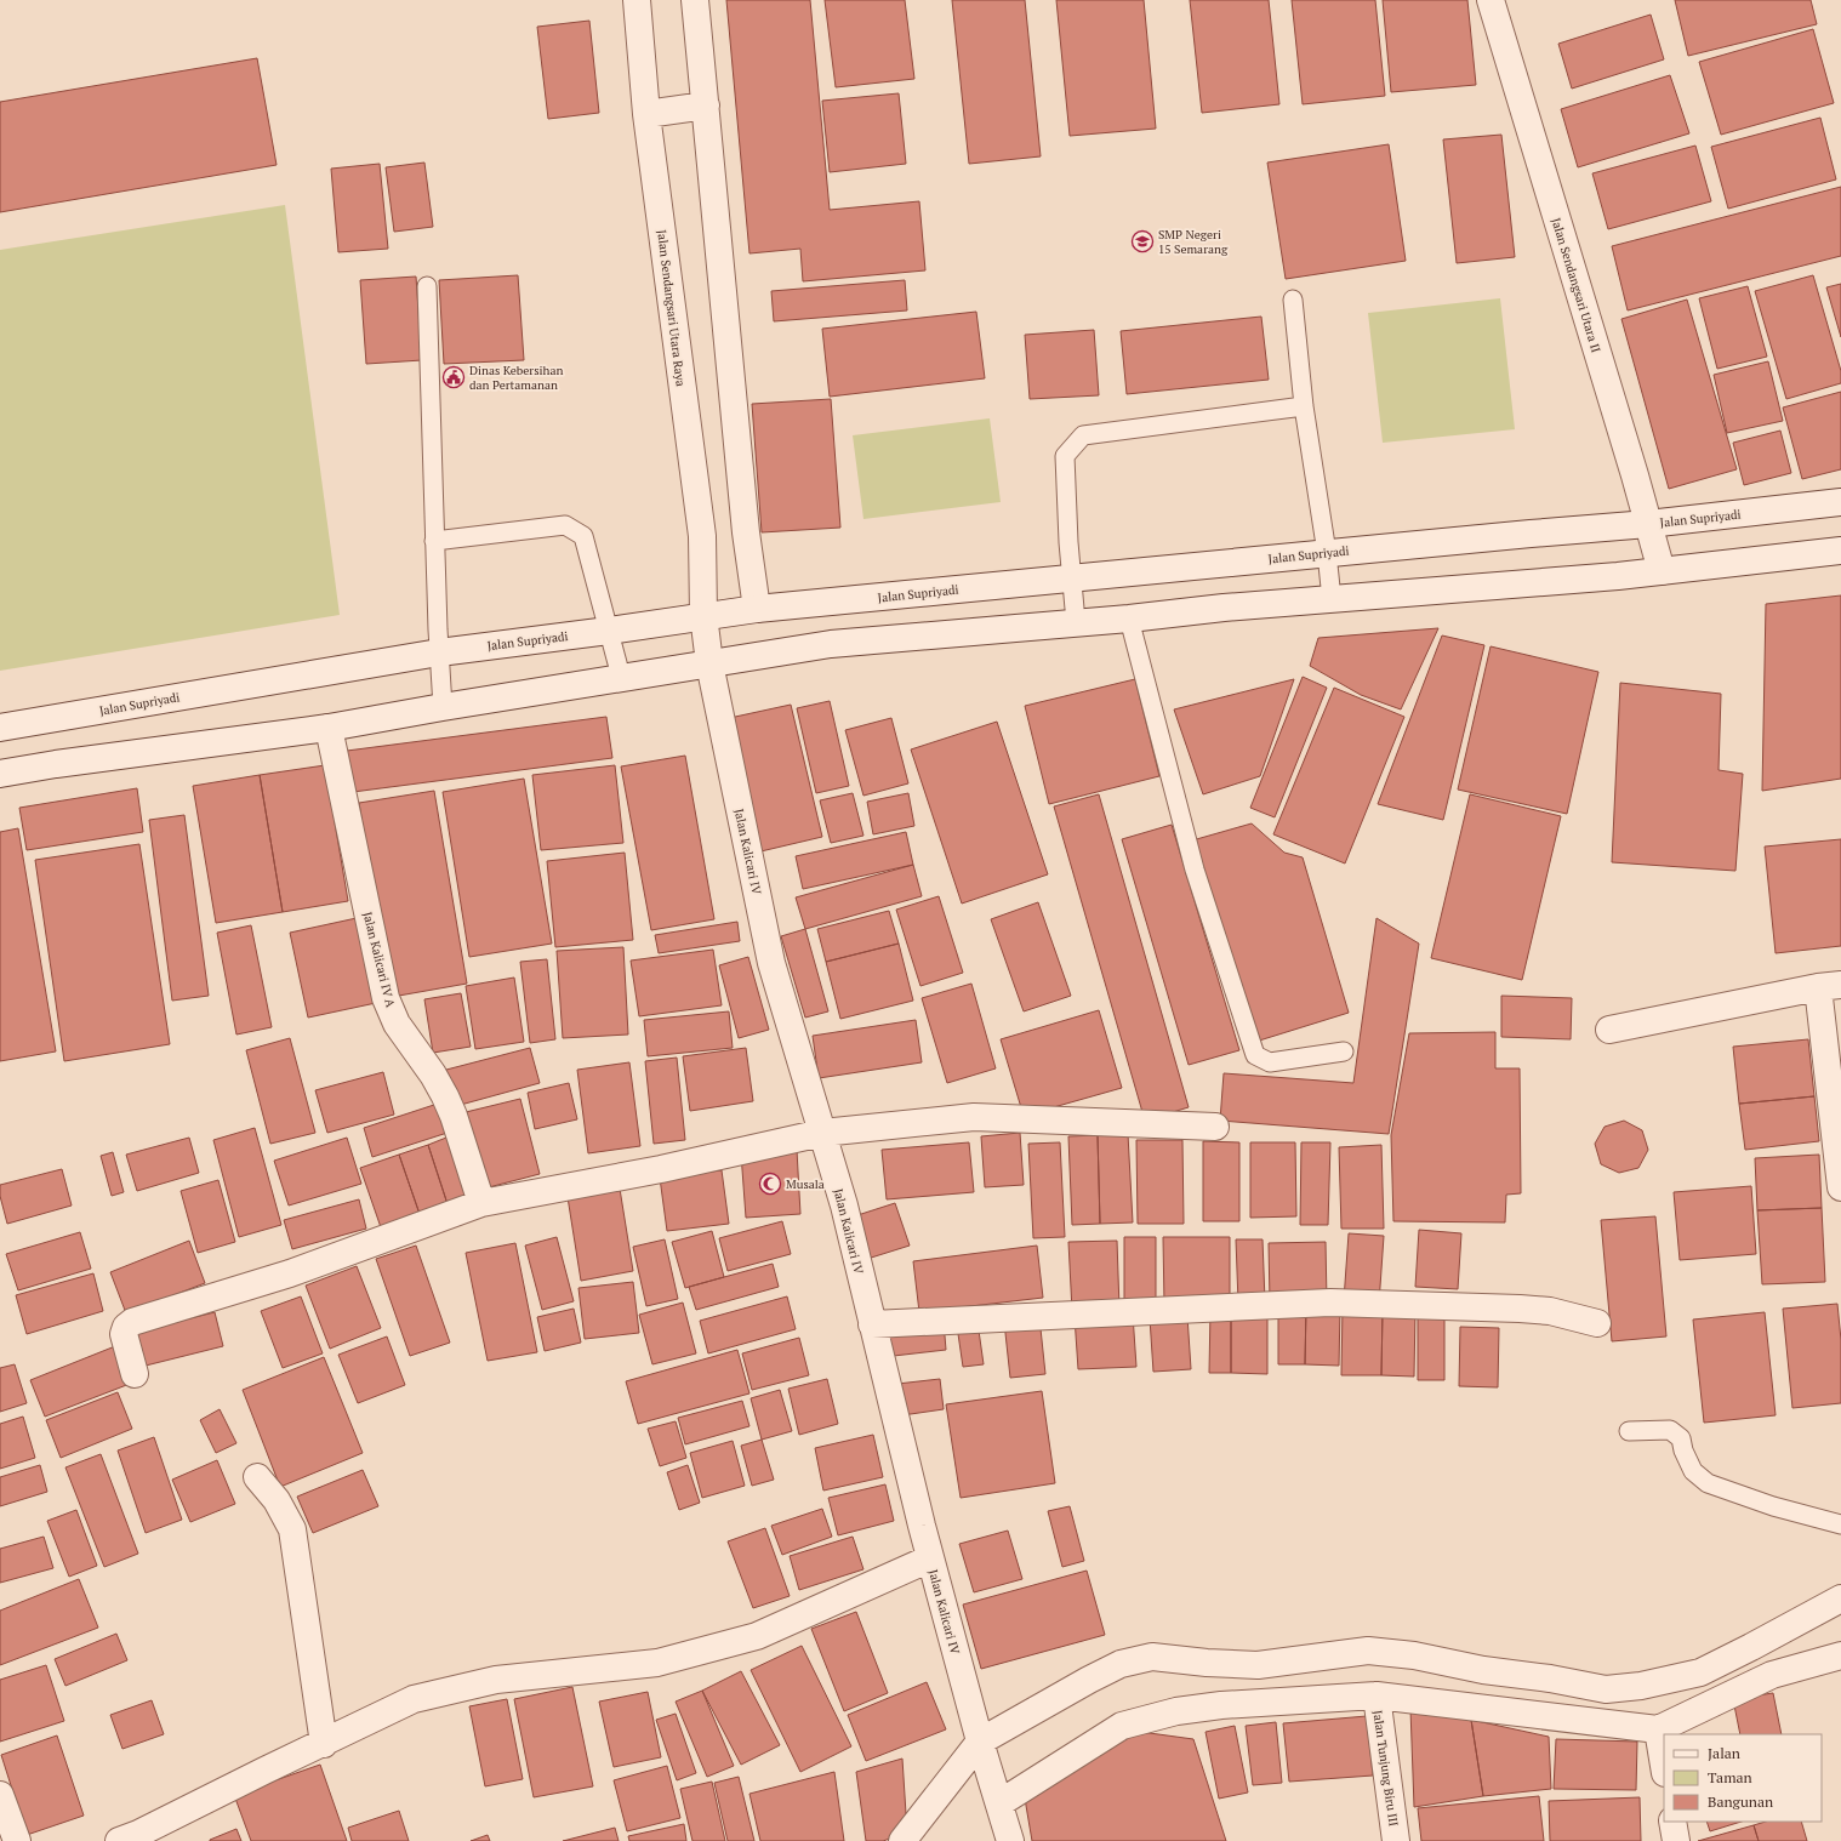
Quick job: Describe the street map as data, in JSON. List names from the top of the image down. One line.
{"streets":{"street":["Jalan Sendangsari Utara II","Jalan Sendangsari Utara Raya","Jalan Supriyadi","Jalan Kalicari IV","Jalan Kalicari IV A","Jalan Tunjung Biru III"]},"crossings":[["Jalan Sendangsari Utara II","Jalan Supriyadi"],["Jalan Sendangsari Utara Raya","Jalan Supriyadi"],["Jalan Sendangsari Utara Raya","Jalan Kalicari IV"]],"places":{"school or university":["SMP Negeri 15 Semarang"],"public building":["Dinas Kebersihan dan Pertamanan"],"mosque":["Musala"]},"legend":["Jalan","Taman","Bangunan"]}
